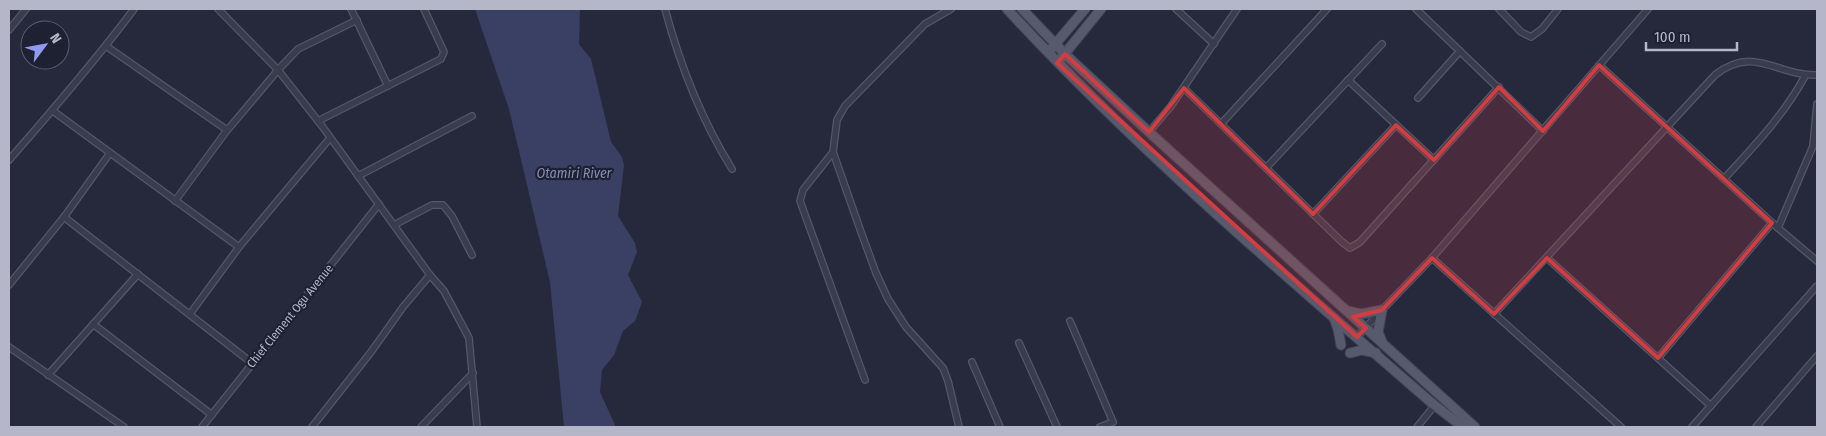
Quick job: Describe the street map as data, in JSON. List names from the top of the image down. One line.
{"streets":{"street":["Chief Clement Ogu Avenue"]},"water":["Otamiri River"],"scale_bar":"100 m","north":"top right"}
